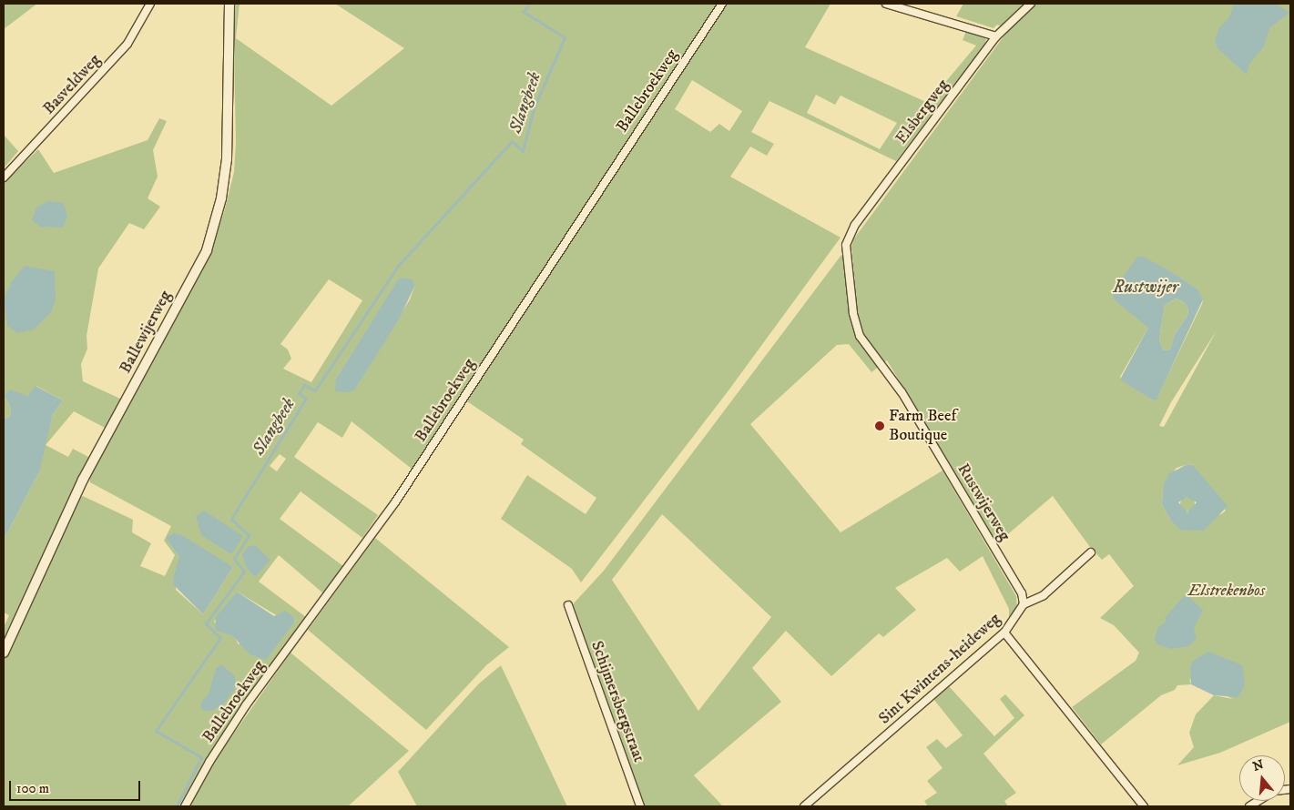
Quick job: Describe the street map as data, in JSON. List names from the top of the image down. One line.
{"streets":{"street":["Basveldweg","Ballebroekweg","Elsbergweg","Ballewijerweg","Rustwijerweg","Sint Kwintens-heideweg","Schijmersbergstraat"]},"crossings":[["Elsbergweg","Rustwijerweg"],["Rustwijerweg","Sint Kwintens-heideweg"]],"water":["Slangbeek","Rustwijer"],"parks":["Elstrekenbos"],"places":["Farm Beef Boutique"],"scale_bar":"100 m","north":"top"}
